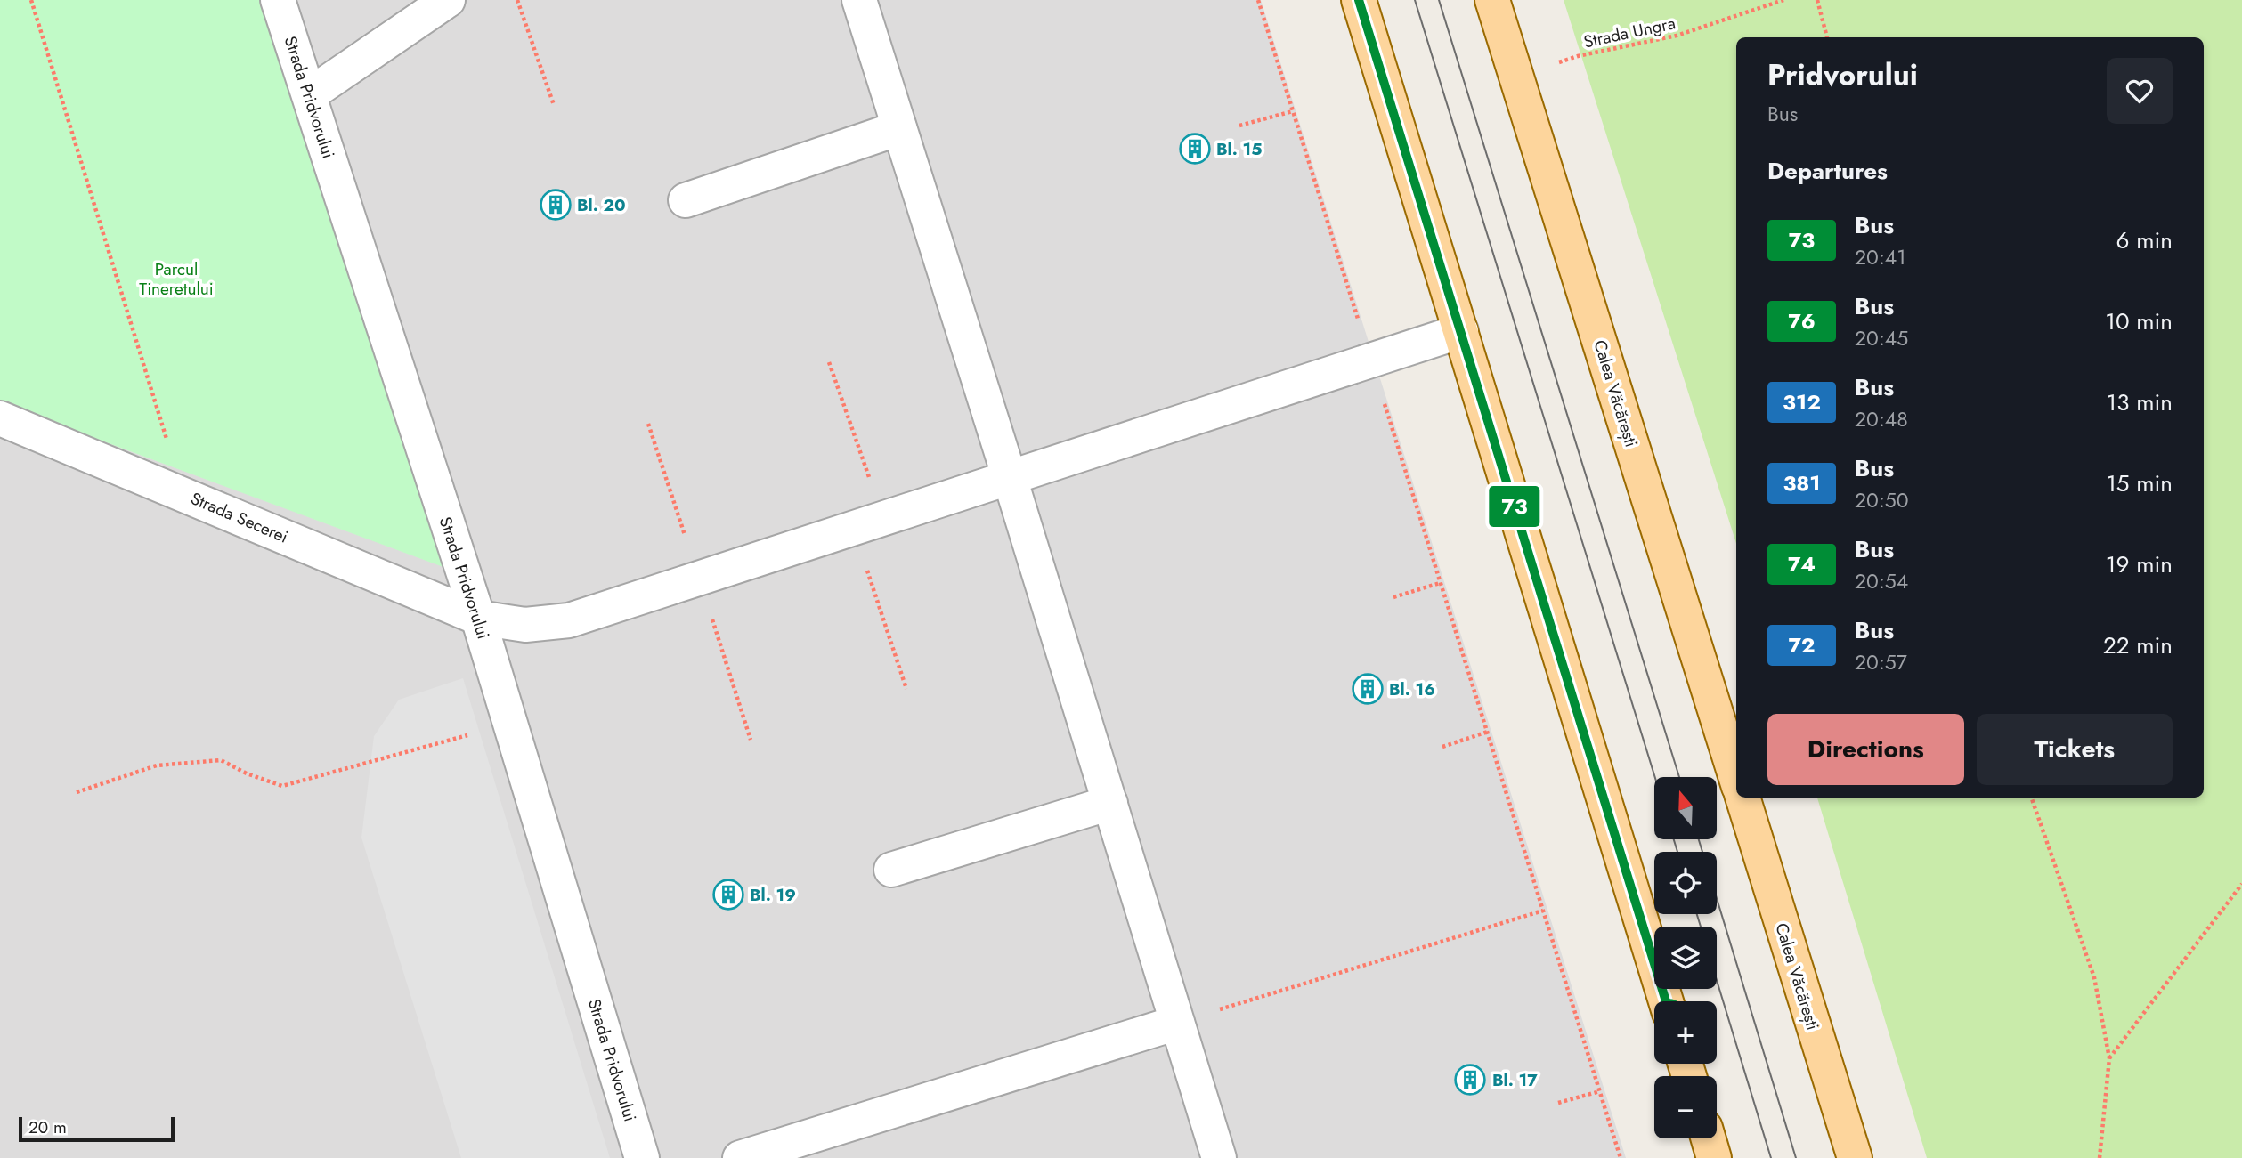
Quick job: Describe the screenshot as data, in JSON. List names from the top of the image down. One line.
{"streets":{"main road":["Calea Văcărești"],"street":["Strada Pridvorului","Strada Secerei"],"path":["Strada Ungra"]},"crossings":[["Strada Ungra","Calea Văcărești"],["Strada Pridvorului","Strada Secerei"]],"parks":["Parcul Tineretului"],"places":{"building":["Bl. 15","Bl. 20","Bl. 16","Bl. 19","Bl. 17"]},"lines":["bus line 73"],"scale_bar":"20 m","north":"top","page":{"on_map":"73","heading":[["Pridvorului","Bus"],"Departures"],"list":[{"mark":"73","name":"Bus","note":"20:41","value":"6 min"},{"mark":"76","name":"Bus","note":"20:45","value":"10 min"},{"mark":"312","name":"Bus","note":"20:48","value":"13 min"},{"mark":"381","name":"Bus","note":"20:50","value":"15 min"},{"mark":"74","name":"Bus","note":"20:54","value":"19 min"},{"mark":"72","name":"Bus","note":"20:57","value":"22 min"}],"buttons":["Directions","Tickets"],"map_buttons":["+","−"],"scale":"20 m"}}
